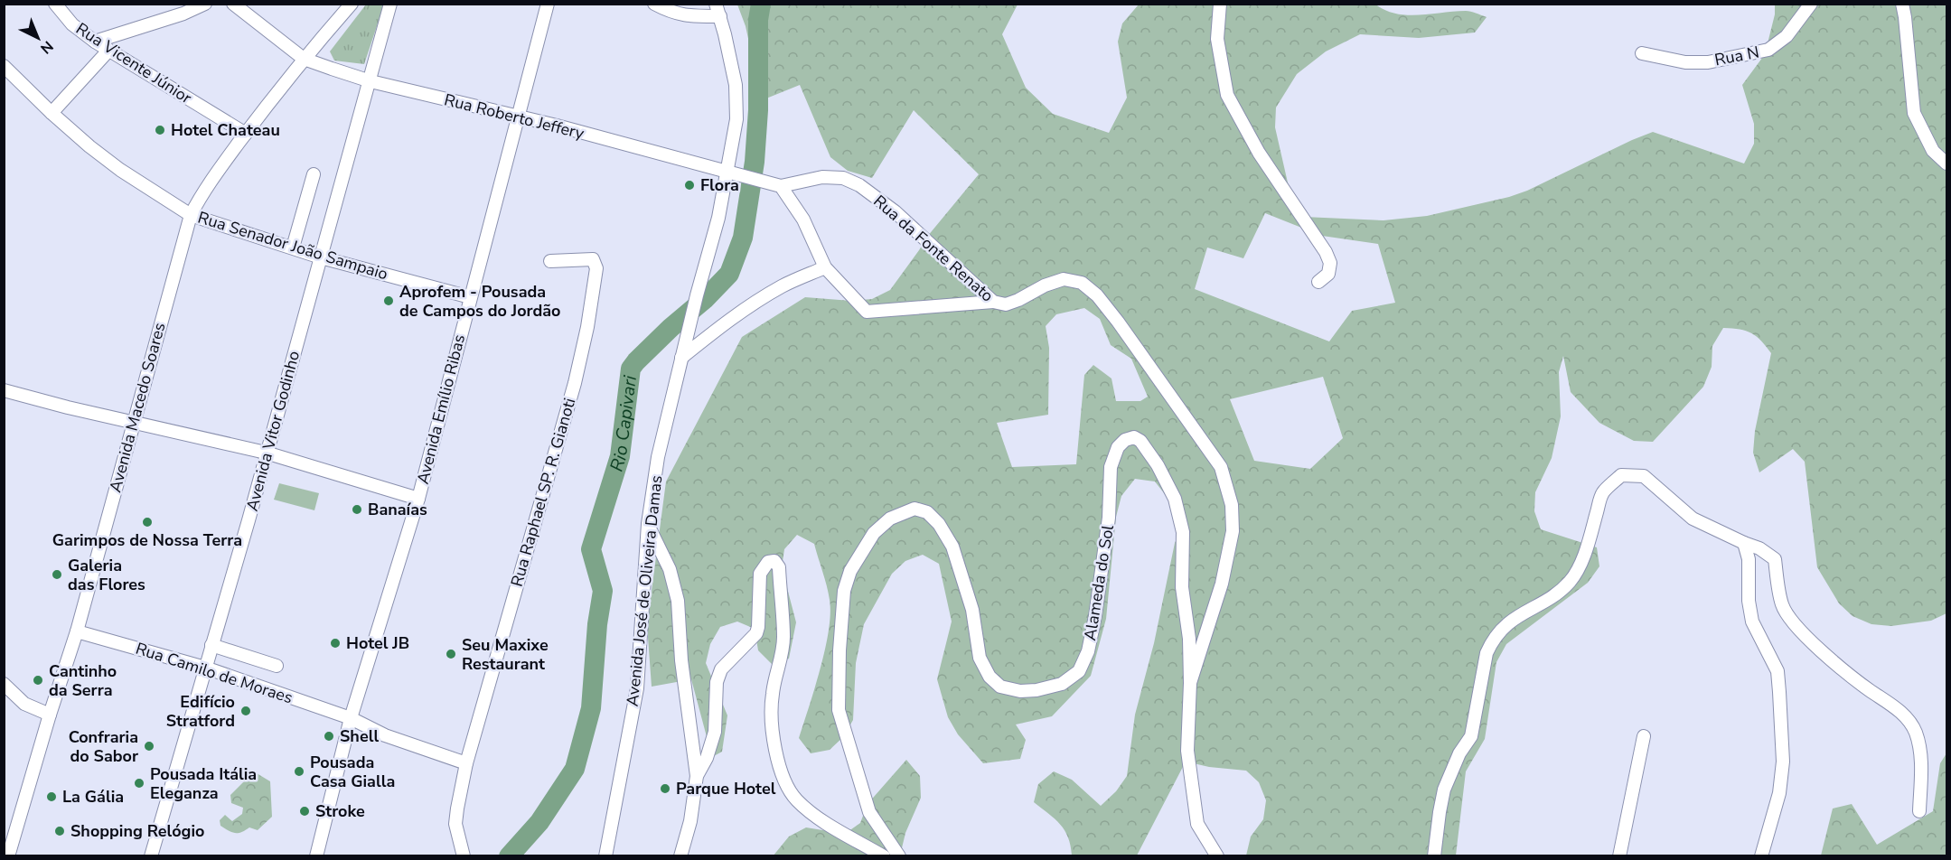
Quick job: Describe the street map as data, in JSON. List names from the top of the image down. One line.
{"streets":{"street":["Rua N","Rua Vicente Júnior","Rua Roberto Jeffery","Rua Senador João Sampaio","Rua da Fonte Renato","Avenida Macedo Soares","Avenida Emílio Ribas","Avenida Vitor Godinho","Rua Raphael SP. R. Gianoti","Alameda do Sol","Avenida José de Oliveira Damas","Rua Camilo de Moraes"]},"crossings":[["Rua Vicente Júnior","Avenida Macedo Soares"],["Rua Roberto Jeffery","Rua da Fonte Renato"],["Rua Roberto Jeffery","Avenida Macedo Soares"],["Rua Roberto Jeffery","Avenida Emílio Ribas"],["Rua Roberto Jeffery","Avenida Vitor Godinho"],["Rua Roberto Jeffery","Avenida José de Oliveira Damas"],["Rua Senador João Sampaio","Avenida Macedo Soares"],["Rua Senador João Sampaio","Avenida Emílio Ribas"],["Rua Senador João Sampaio","Avenida Vitor Godinho"],["Rua da Fonte Renato","Alameda do Sol"],["Avenida Macedo Soares","Rua Camilo de Moraes"],["Avenida Emílio Ribas","Rua Camilo de Moraes"],["Avenida Vitor Godinho","Rua Camilo de Moraes"]],"water":["Rio Capivari"],"places":["Hotel Chateau","Flora","Aprofem - Pousada de Campos do Jordão","Banaías","Garimpos de Nossa Terra","Galeria das Flores","Hotel JB","Seu Maxixe Restaurant","Cantinho da Serra","Edifício Stratford","Shell","Confraria do Sabor","Pousada Casa Gialla","Pousada Itália Eleganza","Parque Hotel","La Gália","Stroke","Shopping Relógio"],"north":"bottom right"}
